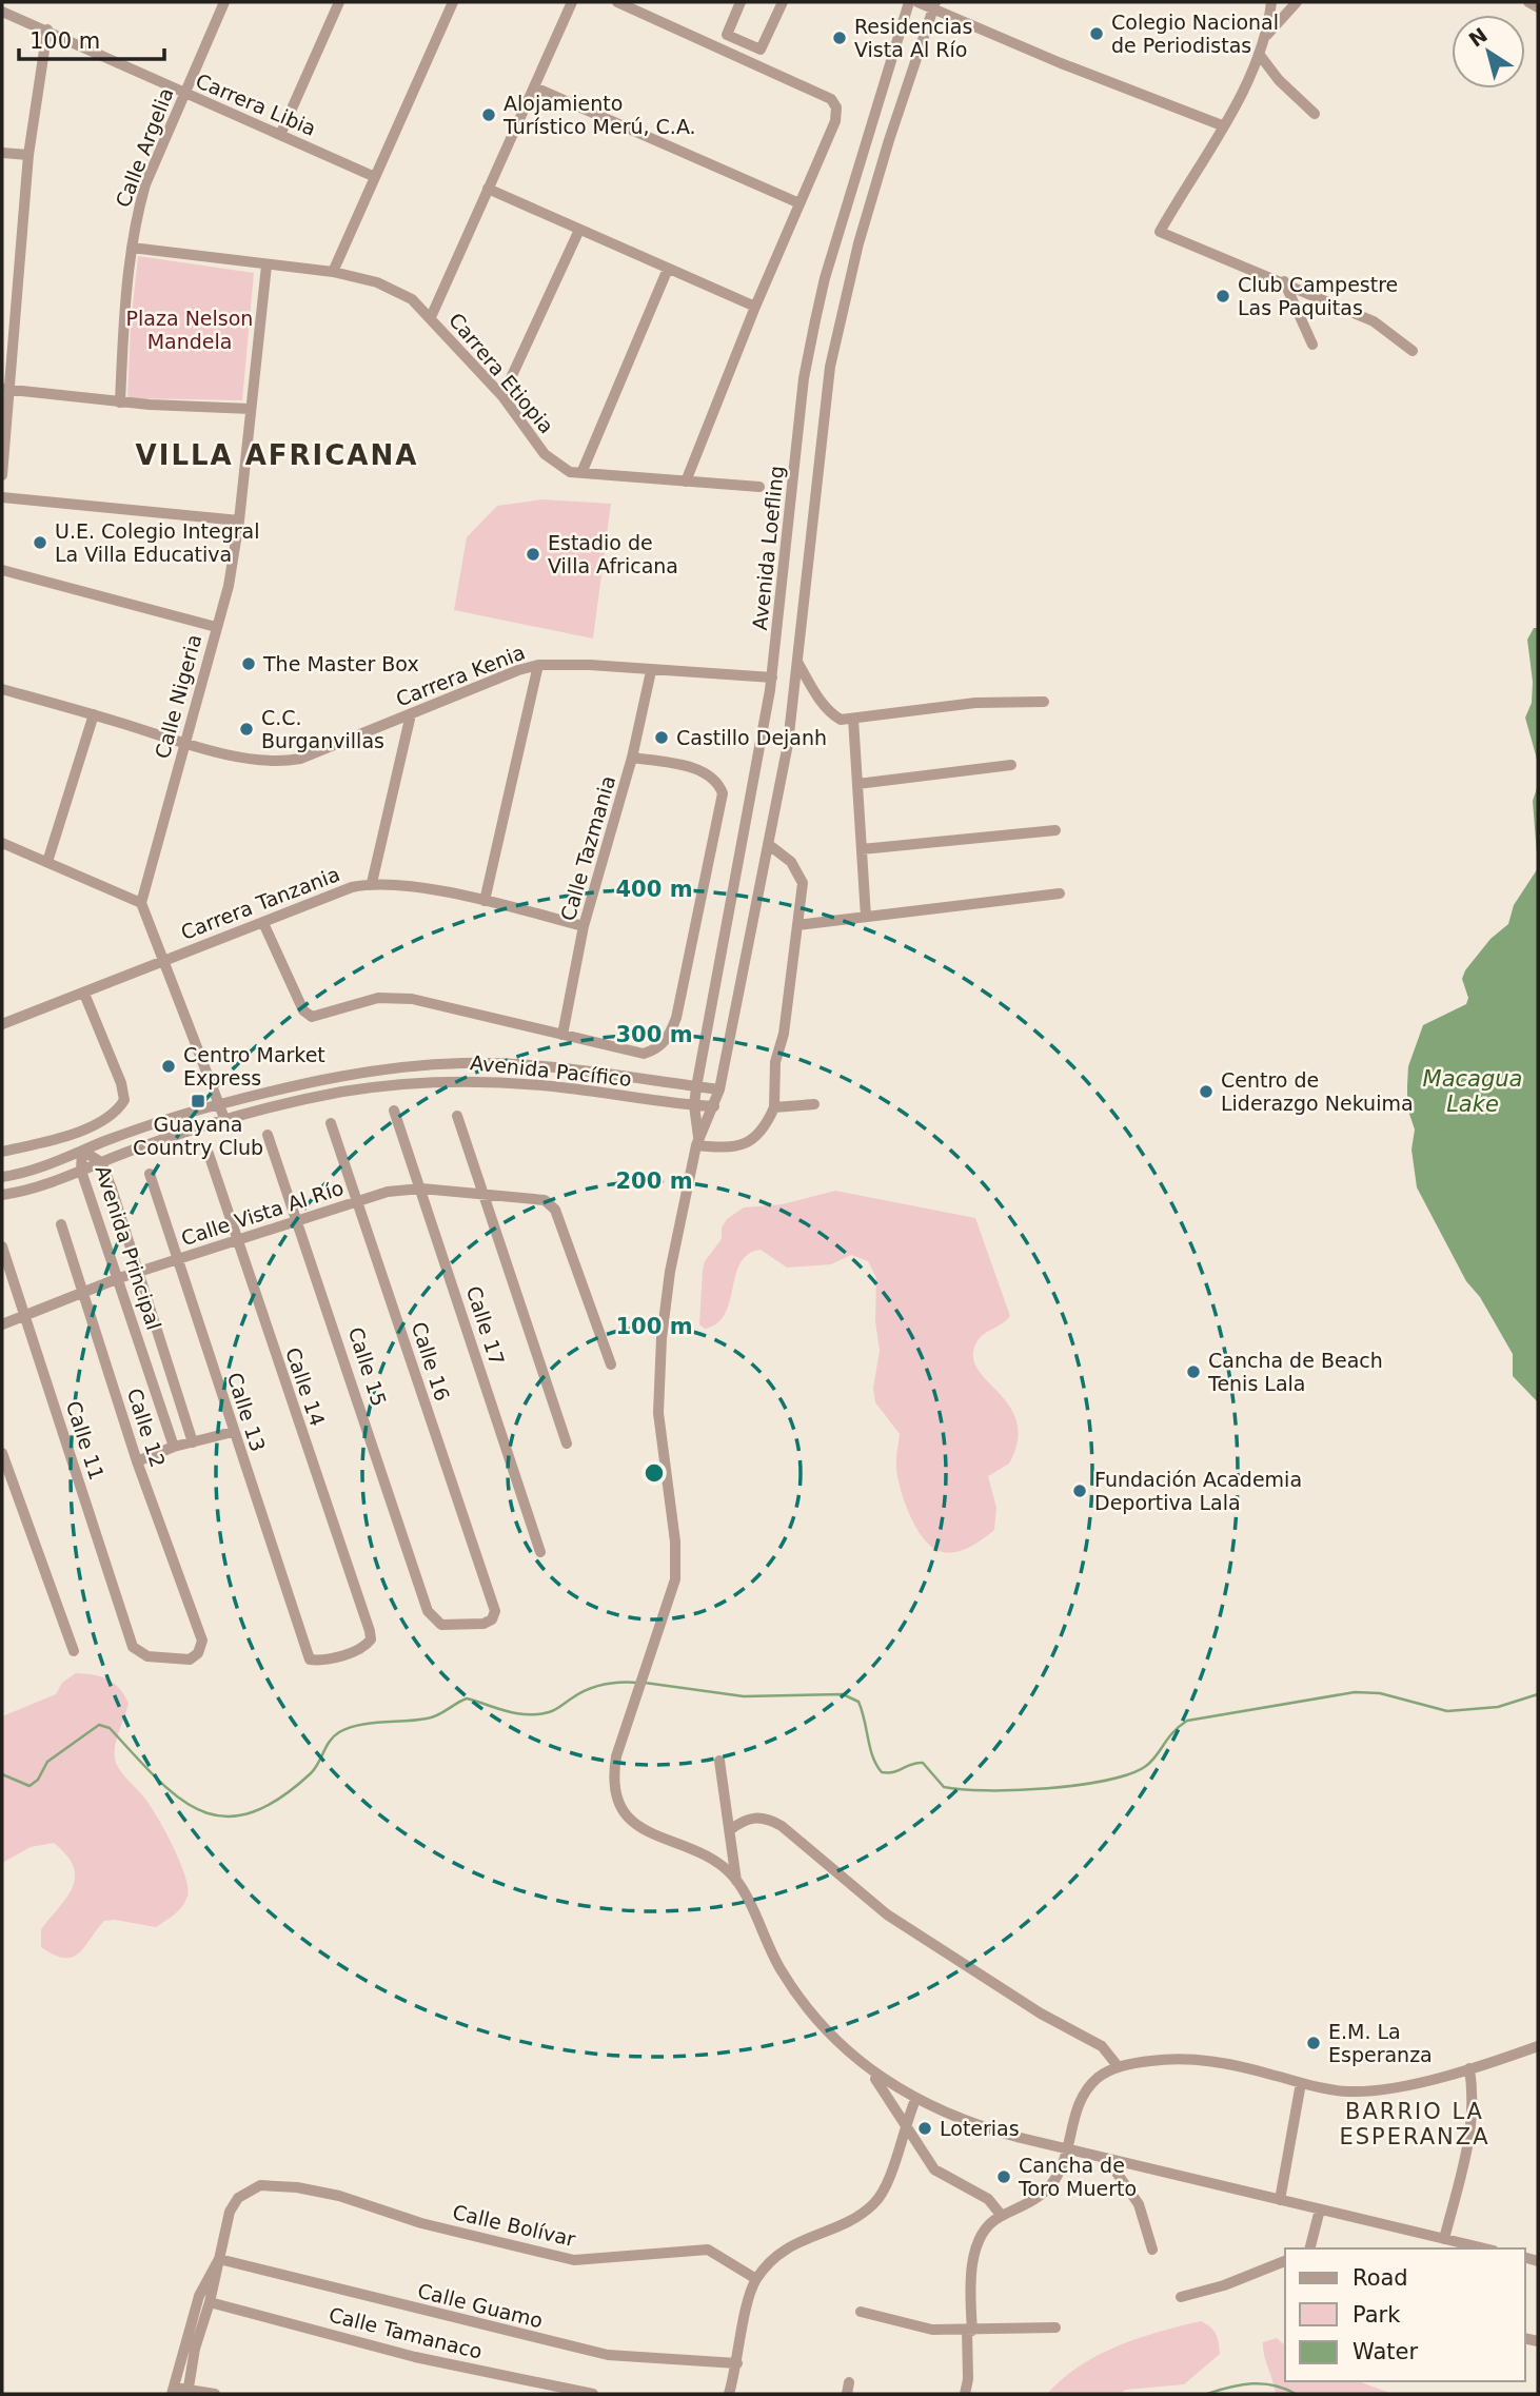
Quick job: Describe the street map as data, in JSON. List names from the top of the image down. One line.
{"streets":{"street":["Carrera Libia","Calle Argelia","Carrera Etiopia","Avenida Loefling","Carrera Kenia","Calle Nigeria","Calle Tazmania","Carrera Tanzania","Avenida Pacífico","Calle Vista Al Río","Avenida Principal","Calle 17","Calle 16","Calle 15","Calle 14","Calle 13","Calle 12","Calle 11","Calle Bolívar","Calle Guamo","Calle Tamanaco"]},"crossings":[["Carrera Libia","Calle Argelia"],["Calle Argelia","Carrera Etiopia"],["Carrera Etiopia","Calle Nigeria"],["Avenida Loefling","Carrera Kenia"],["Avenida Loefling","Avenida Pacífico"],["Carrera Kenia","Calle Nigeria"],["Carrera Kenia","Calle Tazmania"],["Calle Tazmania","Carrera Tanzania"],["Avenida Pacífico","Avenida Principal"],["Calle Vista Al Río","Avenida Principal"],["Calle Vista Al Río","Calle 17"],["Calle Vista Al Río","Calle 16"],["Calle Vista Al Río","Calle 15"],["Calle Vista Al Río","Calle 14"],["Calle Vista Al Río","Calle 13"],["Calle Vista Al Río","Calle 12"],["Calle Vista Al Río","Calle 11"],["Calle 16","Calle 15"],["Calle 14","Calle 13"],["Calle 12","Calle 11"],["Calle Bolívar","Calle Guamo"]],"districts":["VILLA AFRICANA","BARRIO LA ESPERANZA"],"water":["Macagua Lake"],"parks":["Plaza Nelson Mandela"],"places":{"other":["Colegio Nacional de Periodistas","Residencias Vista Al Río","Alojamiento Turístico Merú, C.A.","Club Campestre Las Paquitas","U.E. Colegio Integral La Villa Educativa","Estadio de Villa Africana","The Master Box","C.C. Burganvillas","Castillo Dejanh","Centro Market Express","Centro de Liderazgo Nekuima","Cancha de Beach Tenis Lala","Fundación Academia Deportiva Lala","E.M. La Esperanza","Loterias","Cancha de Toro Muerto"],"transit":["Guayana Country Club"]},"legend":["Road","Park","Water"],"scale_bar":"100 m","north":"top left","rings":["400 m","300 m","200 m","100 m"]}
